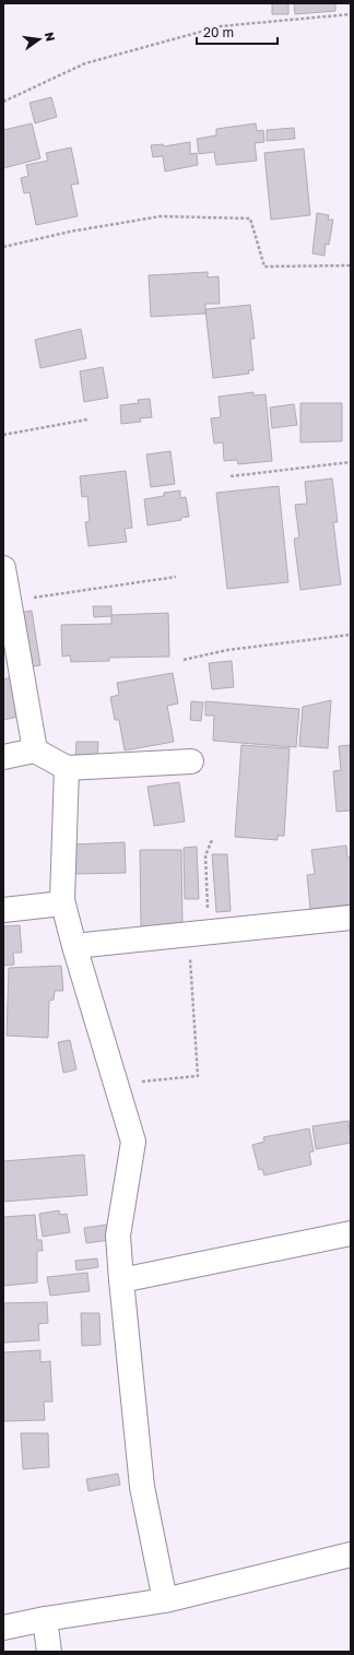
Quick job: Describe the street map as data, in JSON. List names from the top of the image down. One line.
{"scale_bar":"20 m","north":"right"}
